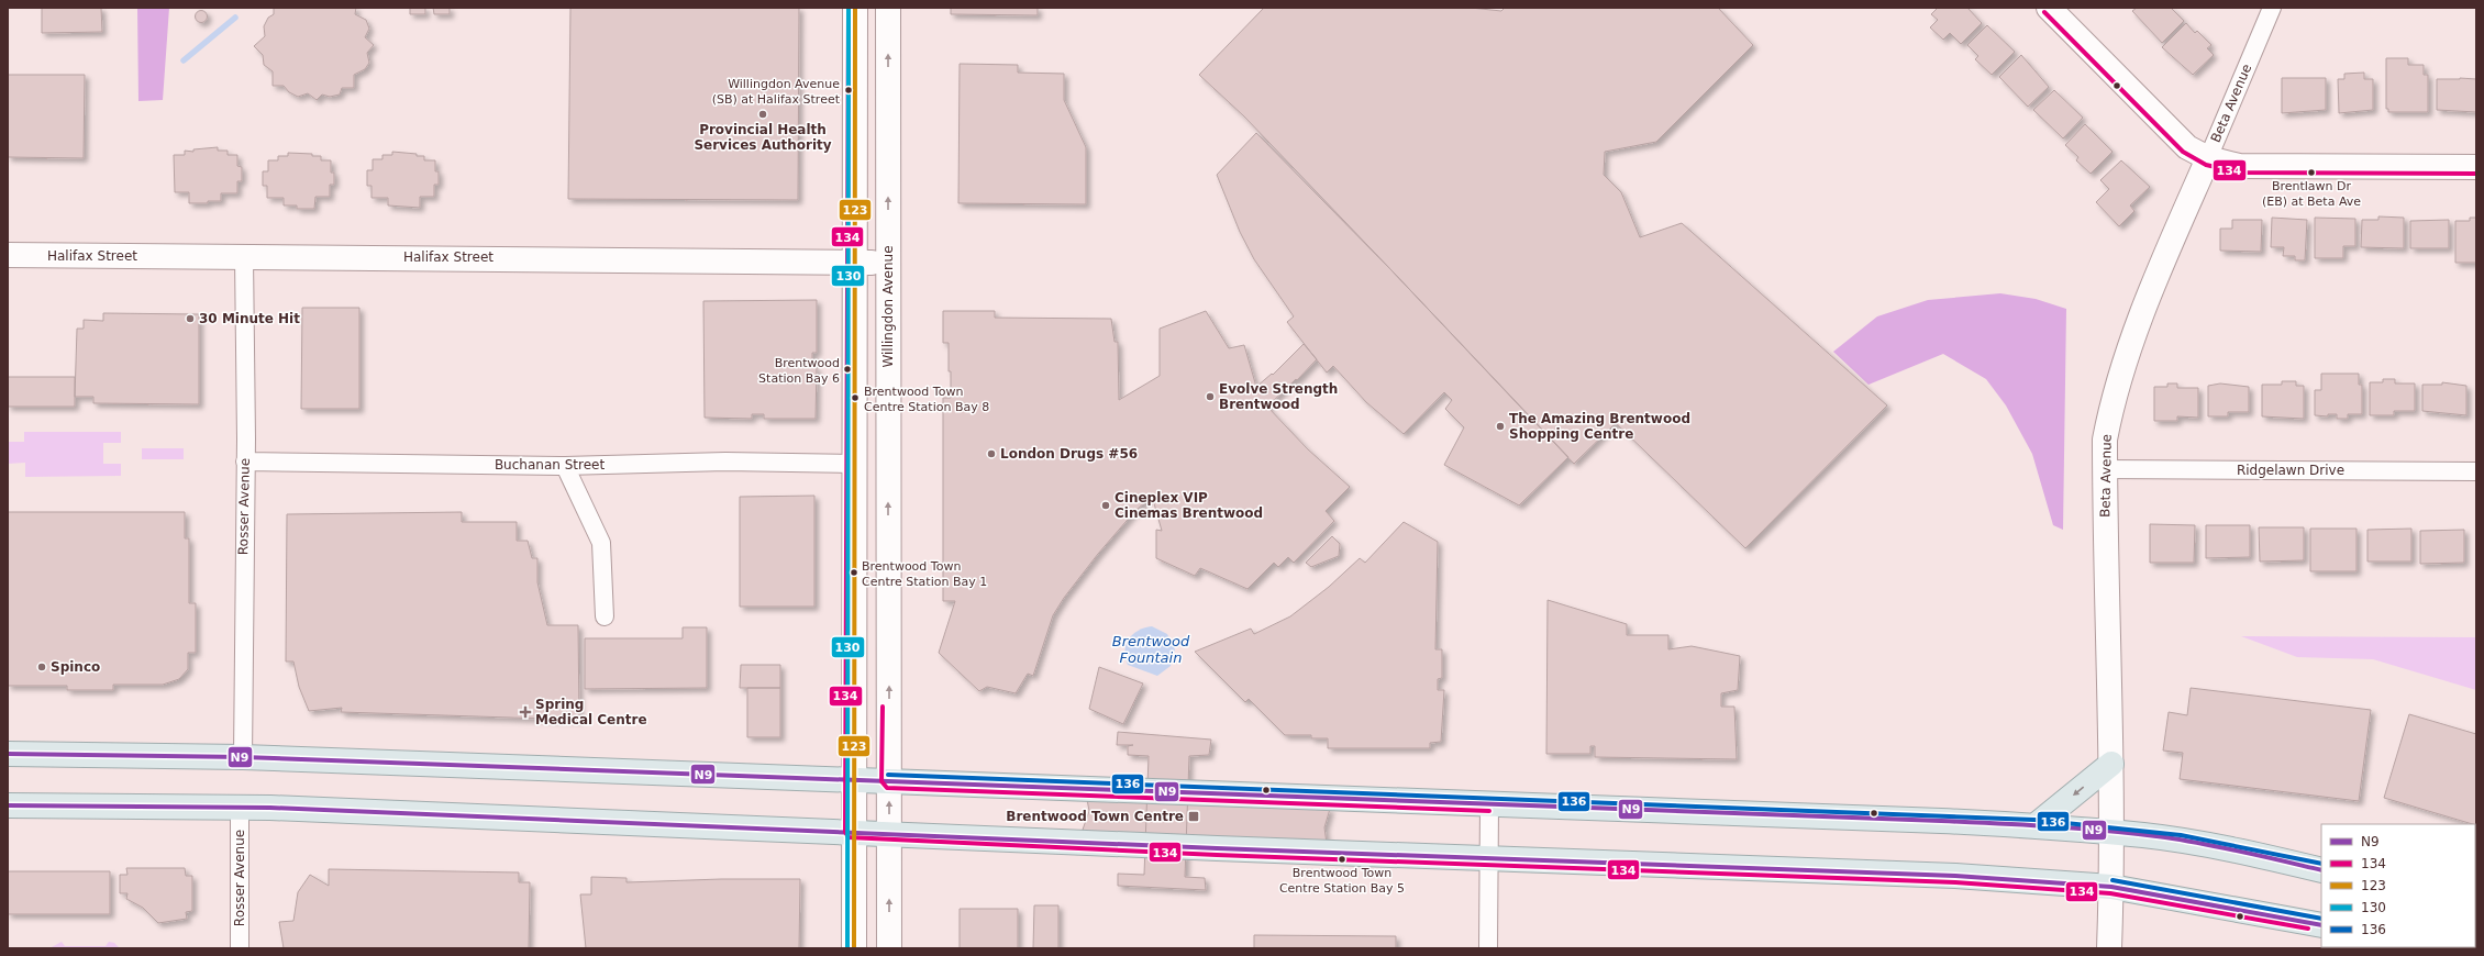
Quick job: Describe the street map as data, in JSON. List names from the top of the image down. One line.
{"streets":{"street":["Beta Avenue","Halifax Street","Willingdon Avenue","Buchanan Street","Ridgelawn Drive","Rosser Avenue"]},"crossings":[["Beta Avenue","Ridgelawn Drive"],["Halifax Street","Willingdon Avenue"],["Halifax Street","Rosser Avenue"],["Buchanan Street","Rosser Avenue"]],"water":["Brentwood Fountain"],"places":{"other":["Willingdon Avenue (SB) at Halifax Street","Provincial Health Services Authority","Brentlawn Dr (EB) at Beta Ave","30 Minute Hit","Brentwood Station Bay 6","Evolve Strength Brentwood","Brentwood Town Centre Station Bay 8","The Amazing Brentwood Shopping Centre","London Drugs #56","Cineplex VIP Cinemas Brentwood","Brentwood Town Centre Station Bay 1","Spinco","Brentwood Town Centre Station Bay 5"],"health":["Spring Medical Centre"],"transit":["Brentwood Town Centre"]},"lines":["transit line 134","transit line 123","transit line 130","transit line N9","transit line 136"],"legend":["N9","134","123","130","136"]}
